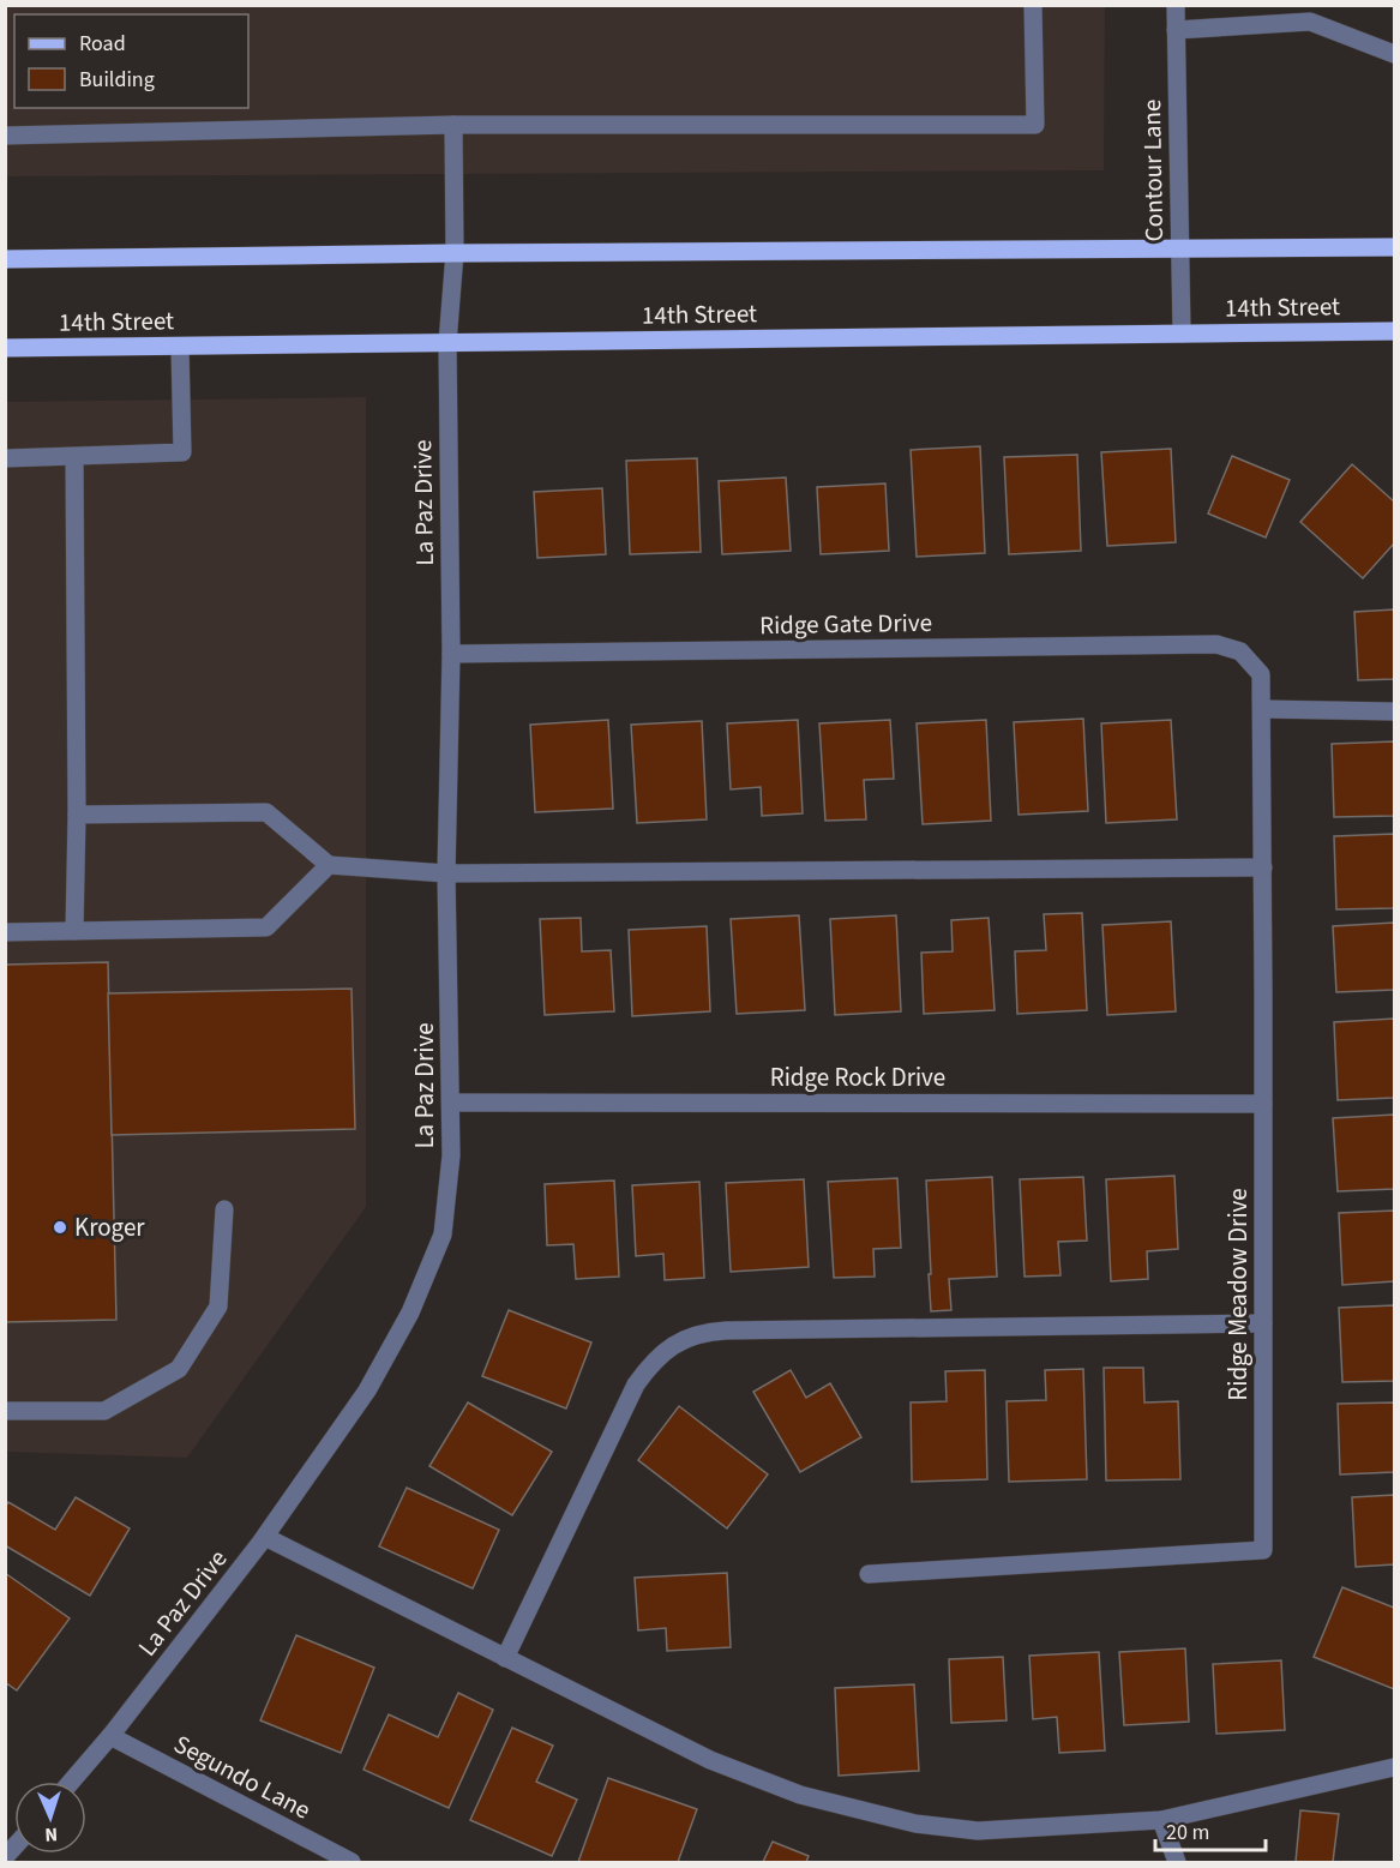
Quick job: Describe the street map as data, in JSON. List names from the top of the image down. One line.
{"streets":{"main road":["14th Street"],"street":["Contour Lane","La Paz Drive","Ridge Gate Drive","Ridge Rock Drive","Ridge Meadow Drive","Segundo Lane"]},"crossings":[["Contour Lane","14th Street"],["14th Street","La Paz Drive"],["La Paz Drive","Ridge Gate Drive"],["La Paz Drive","Ridge Rock Drive"],["La Paz Drive","Segundo Lane"],["Ridge Gate Drive","Ridge Meadow Drive"],["Ridge Rock Drive","Ridge Meadow Drive"]],"places":["Kroger"],"legend":["Road","Building"],"scale_bar":"20 m","north":"bottom"}
